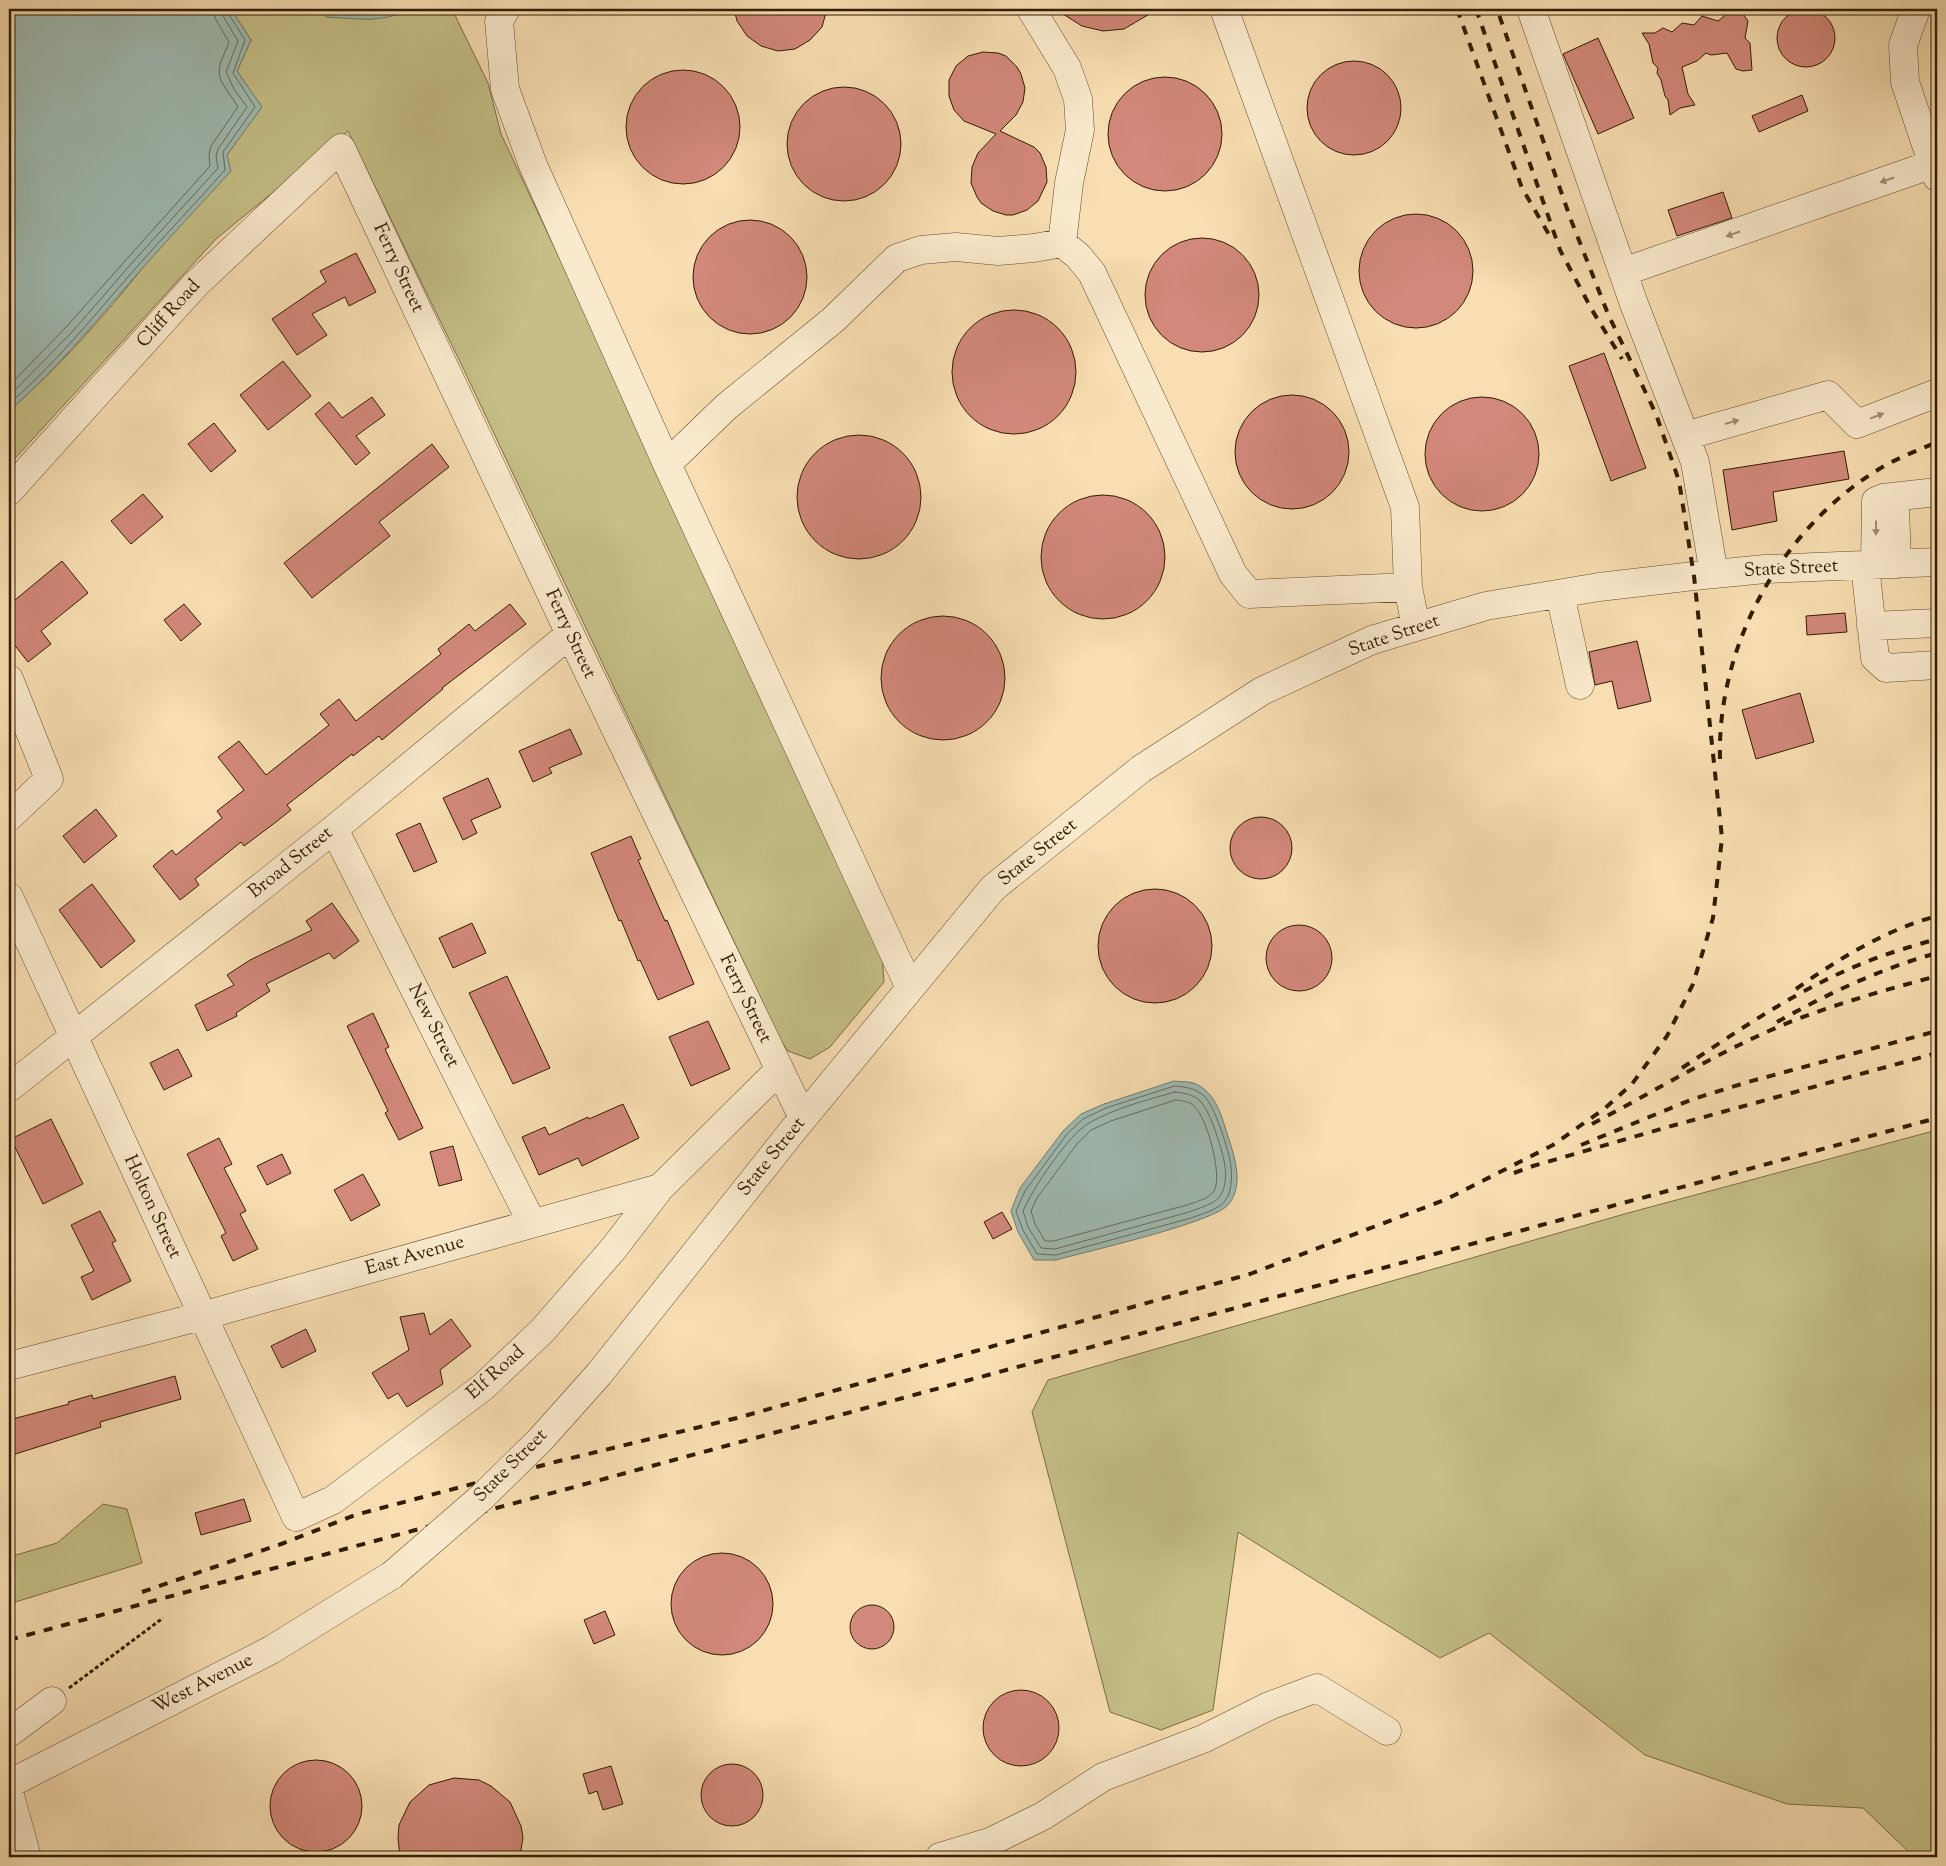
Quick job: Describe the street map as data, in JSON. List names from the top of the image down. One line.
{"streets":{"street":["Ferry Street","Cliff Road","State Street","Broad Street","New Street","Holton Street","East Avenue","Elf Road","West Avenue"]},"crossings":[["Ferry Street","Cliff Road"],["Ferry Street","State Street"],["Ferry Street","Broad Street"],["Ferry Street","East Avenue"],["State Street","West Avenue"],["Broad Street","New Street"],["Broad Street","Holton Street"],["New Street","East Avenue"],["Holton Street","East Avenue"],["Holton Street","Elf Road"],["East Avenue","Elf Road"]]}
